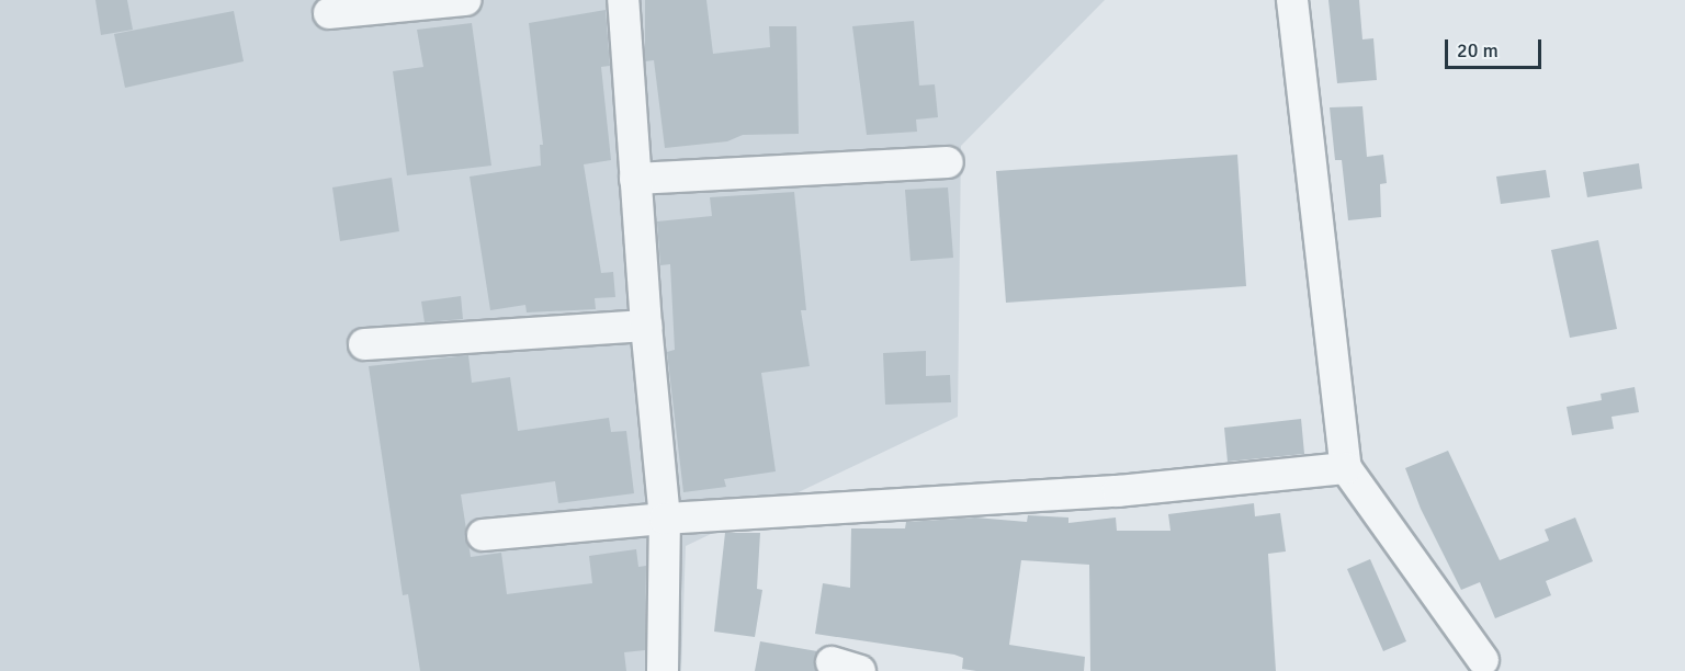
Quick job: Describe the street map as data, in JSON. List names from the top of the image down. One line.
{"scale_bar":"20 m"}
